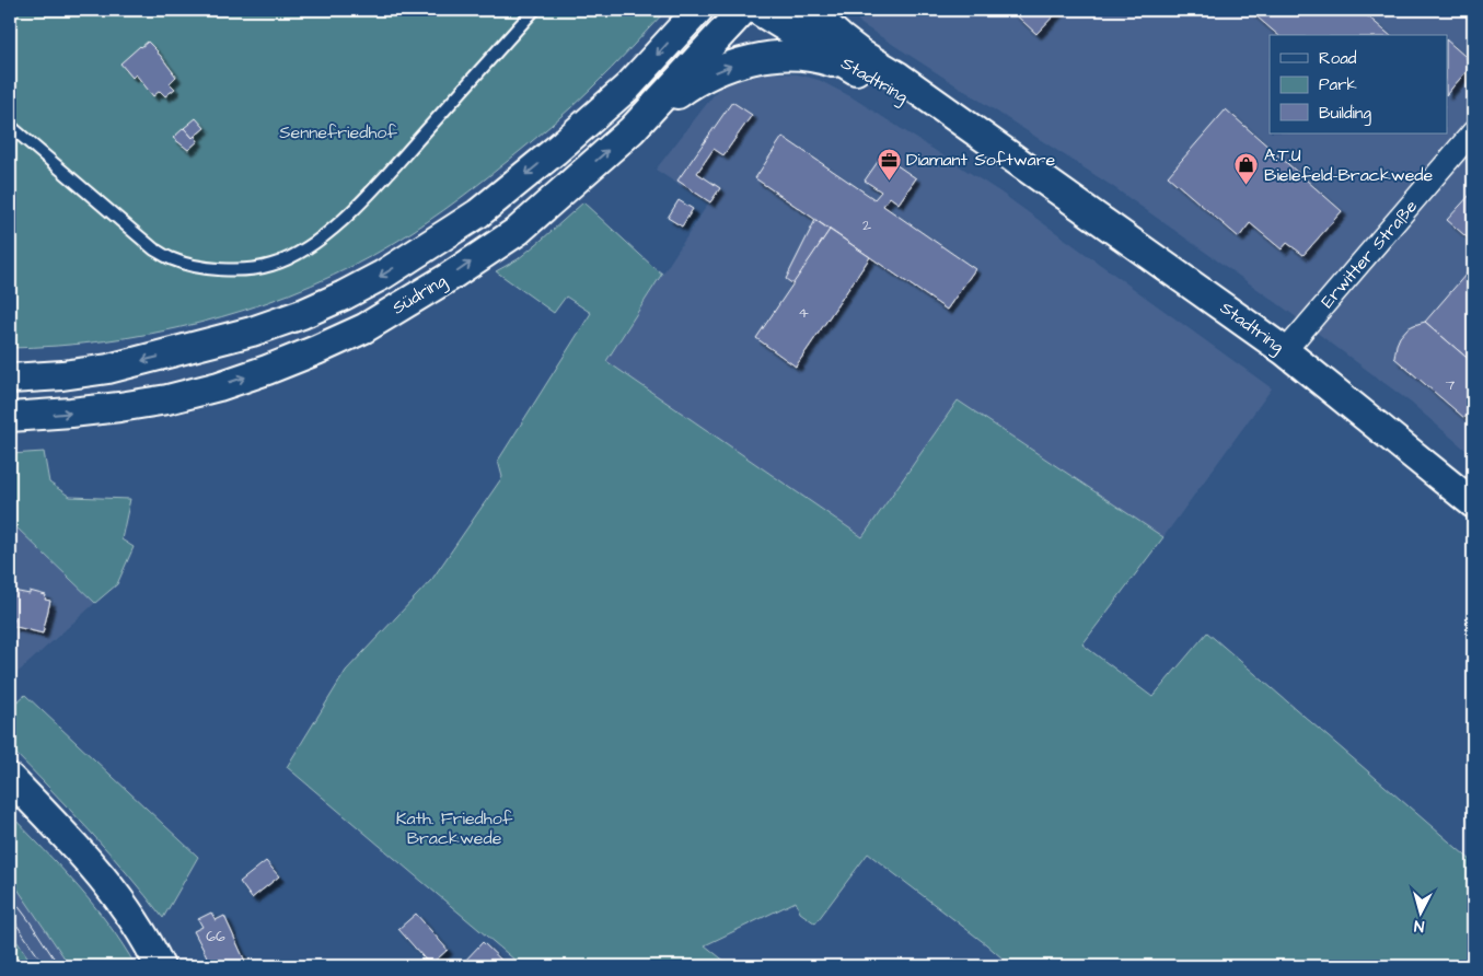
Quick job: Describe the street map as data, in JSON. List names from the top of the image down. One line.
{"streets":{"main road":["Stadtring","Südring"],"street":["Erwitter Straße"]},"crossings":[["Stadtring","Erwitter Straße"]],"parks":["Sennefriedhof","Kath. Friedhof Brackwede"],"places":{"office":["Diamant Software"],"shop":["A.T.U Bielefeld-Brackwede"]},"house_numbers":["2","4","7","66"],"legend":["Road","Park","Building"],"north":"bottom"}
